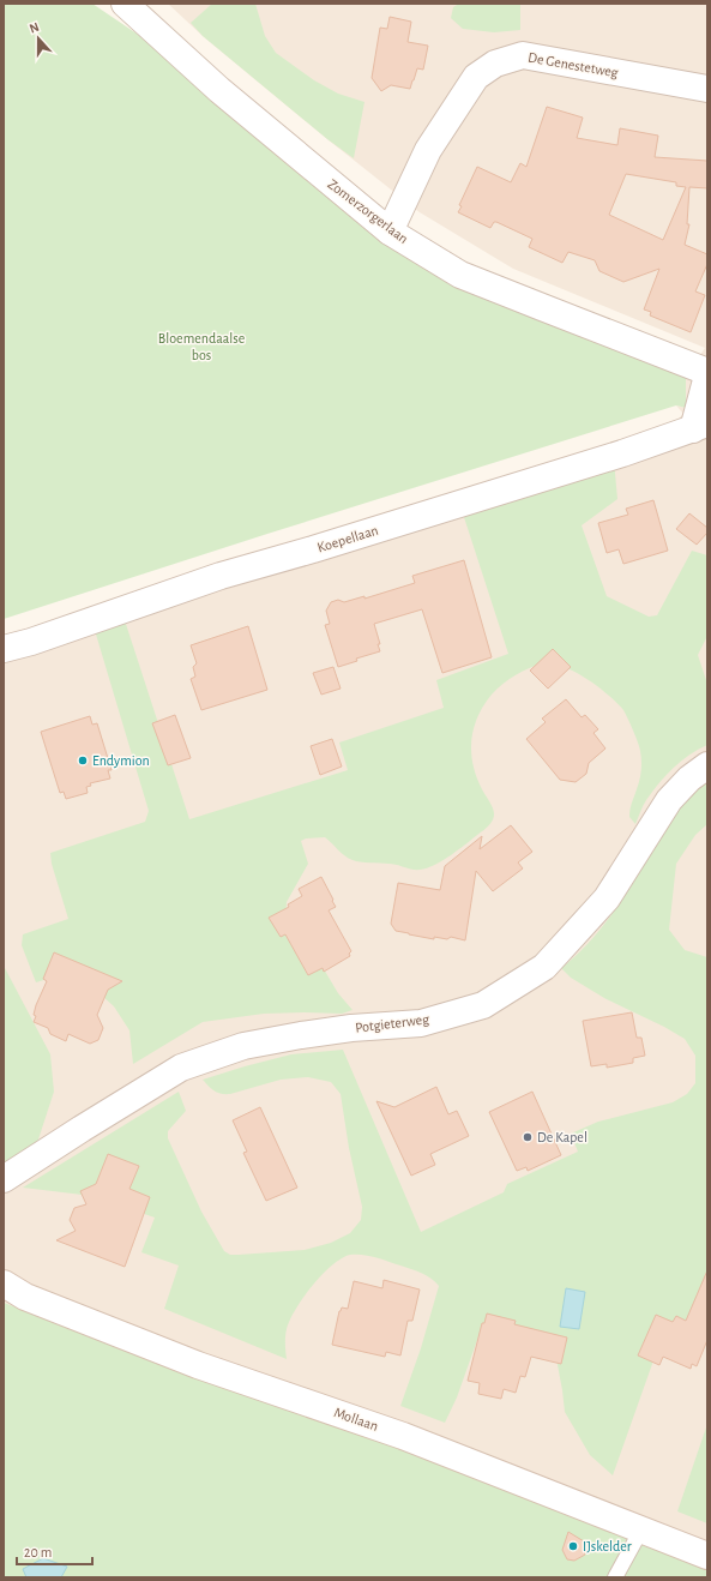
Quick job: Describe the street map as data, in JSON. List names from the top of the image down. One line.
{"streets":{"street":["De Genestetweg","Zomerzorgerlaan","Koepellaan","Potgieterweg","Mollaan"]},"crossings":[["De Genestetweg","Zomerzorgerlaan"]],"parks":["Bloemendaalse bos"],"places":["Endymion","De Kapel","IJskelder"],"scale_bar":"20 m","north":"top"}
